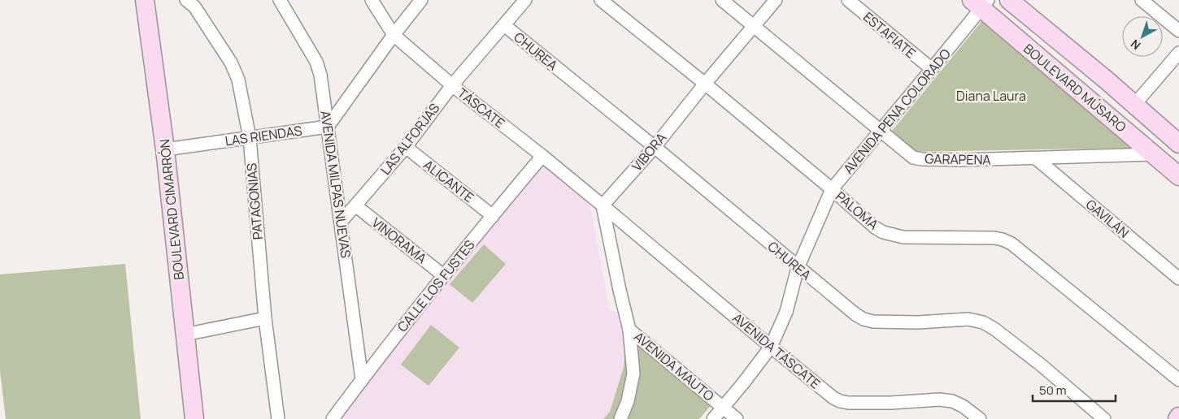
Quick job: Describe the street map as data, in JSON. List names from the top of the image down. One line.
{"streets":{"street":["ESTAFIATE","CHUREA","BOULEVARD MÚSARO","TÁSCATE","AVENIDA PENA COLORADO","LAS RIENDAS","LAS ALFORJAS","VIBORA","GARAPENA","ALICANTE","AVENIDA MILPAS NUEVAS","PATAGONIAS","BOULEVARD CIMARRÓN","PALOMA","GAVILÁN","VINORAMA","CALLE LOS FUSTES","AVENIDA TÁSCATE","AVENIDA MAUTO"]},"crossings":[["ESTAFIATE","AVENIDA PENA COLORADO"],["CHUREA","AVENIDA PENA COLORADO"],["CHUREA","LAS ALFORJAS"],["CHUREA","VIBORA"],["BOULEVARD MÚSARO","AVENIDA PENA COLORADO"],["BOULEVARD MÚSARO","GARAPENA"],["TÁSCATE","LAS ALFORJAS"],["TÁSCATE","VIBORA"],["TÁSCATE","CALLE LOS FUSTES"],["TÁSCATE","AVENIDA TÁSCATE"],["AVENIDA PENA COLORADO","GARAPENA"],["AVENIDA PENA COLORADO","PALOMA"],["AVENIDA PENA COLORADO","AVENIDA TÁSCATE"],["AVENIDA PENA COLORADO","AVENIDA MAUTO"],["LAS RIENDAS","AVENIDA MILPAS NUEVAS"],["LAS RIENDAS","PATAGONIAS"],["LAS RIENDAS","BOULEVARD CIMARRÓN"],["LAS ALFORJAS","ALICANTE"],["LAS ALFORJAS","AVENIDA MILPAS NUEVAS"],["LAS ALFORJAS","VINORAMA"],["VIBORA","GARAPENA"],["VIBORA","PALOMA"],["VIBORA","AVENIDA TÁSCATE"],["GARAPENA","GAVILÁN"],["ALICANTE","CALLE LOS FUSTES"],["AVENIDA MILPAS NUEVAS","CALLE LOS FUSTES"],["VINORAMA","CALLE LOS FUSTES"]],"parks":["Diana Laura"],"scale_bar":"50 m","north":"bottom left"}
